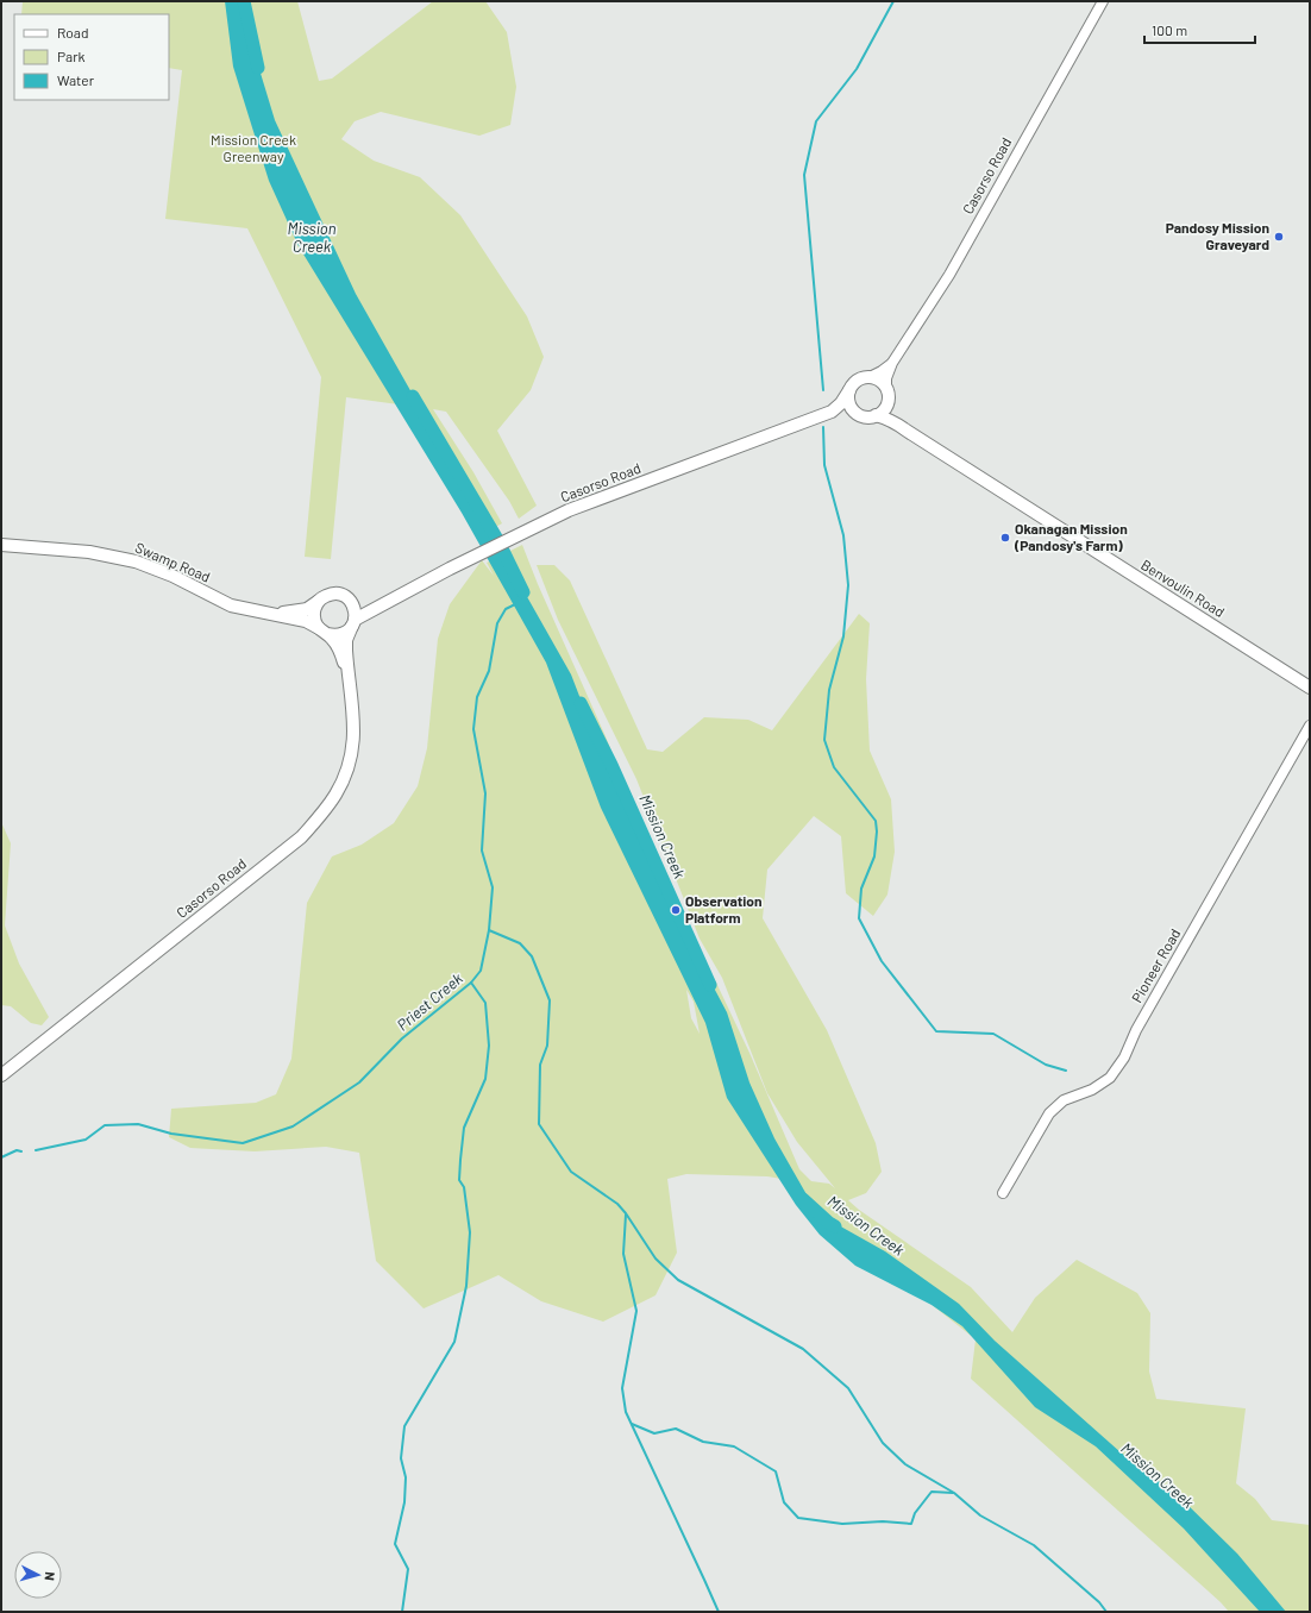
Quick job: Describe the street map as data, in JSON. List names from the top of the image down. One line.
{"streets":{"main road":["Casorso Road","Swamp Road","Benvoulin Road"],"street":["Pioneer Road"]},"crossings":[["Casorso Road","Swamp Road"],["Casorso Road","Benvoulin Road"]],"water":["Mission Creek","Priest Creek"],"parks":["Mission Creek Greenway"],"places":["Pandosy Mission Graveyard","Okanagan Mission (Pandosy's Farm)","Observation Platform"],"legend":["Road","Park","Water"],"scale_bar":"100 m","north":"right"}
